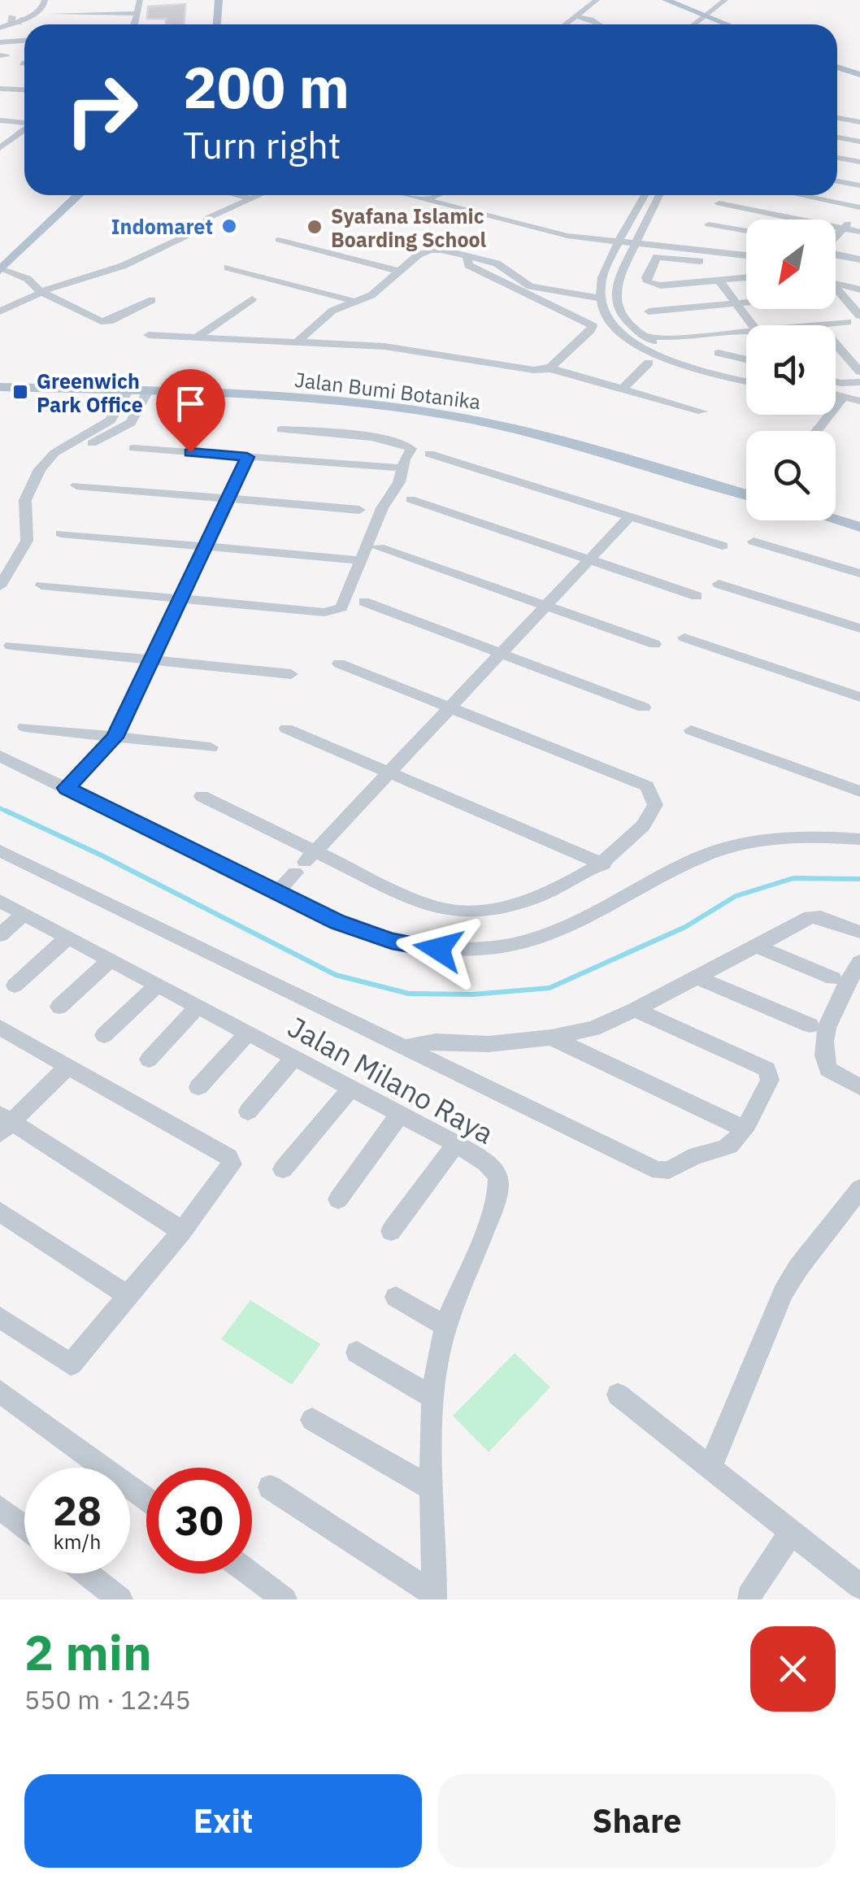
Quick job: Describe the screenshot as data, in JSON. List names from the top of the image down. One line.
{"streets":{"main road":["Jalan Bumi Botanika"],"street":["Jalan Milano Raya"]},"places":{"other":["Indomaret","Syafana Islamic Boarding School"],"transit":["Greenwich Park Office"]},"north":"bottom left","page":{"turn":["200 m","Turn right"],"speed":"28 km/h","limit":"30","heading":["2 min","550 m · 12:45"],"buttons":["Exit","Share"]}}
